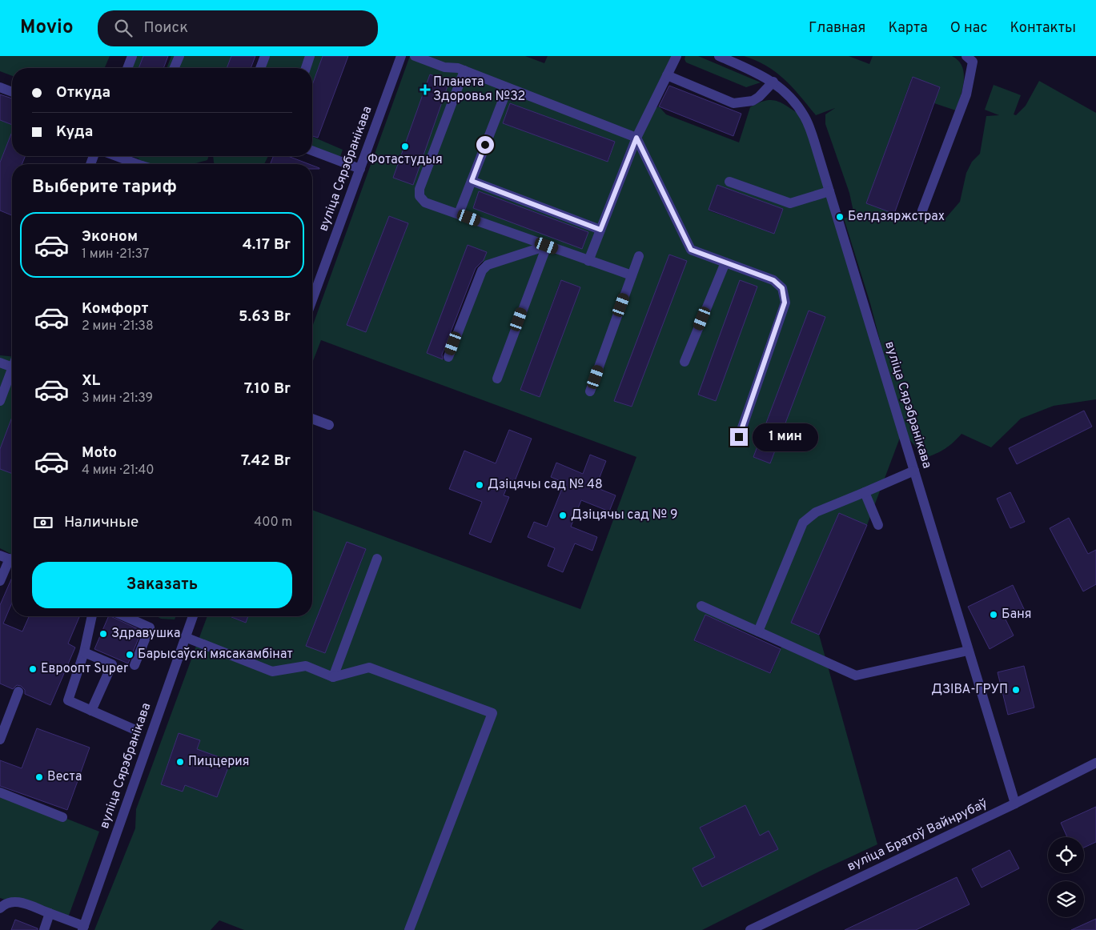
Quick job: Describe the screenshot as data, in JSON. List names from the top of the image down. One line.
{"streets":{"street":["вуліца Сярэбранікава","вуліца Братоў Вайнрубаў"]},"crossings":[["вуліца Сярэбранікава","вуліца Братоў Вайнрубаў"]],"places":{"health":["Планета Здоровья №32"],"other":["Фотастудыя","Белдзяржстрах","Дзіцячы сад № 48","Дзіцячы сад № 9","Баня","Здравушка","Барысаўскі мясакамбінат","Евроопт Super","ДЗІВА-ГРУП","Пиццерия","Веста"]},"page":{"header":"Movio","search":"Поиск","nav":["Главная","Карта","О нас","Контакты"],"banner":["Откуда","Куда"],"heading":"Выберите тариф","list":[{"name":"Эконом","note":"1 мин · 21:37","value":"4.17 Br"},{"name":"Комфорт","note":"2 мин · 21:38","value":"5.63 Br"},{"name":"XL","note":"3 мин · 21:39","value":"7.10 Br"},{"name":"Moto","note":"4 мин · 21:40","value":"7.42 Br"}],"bubble":"1 мин","pay":["Наличные","400 m"],"buttons":"Заказать"}}
